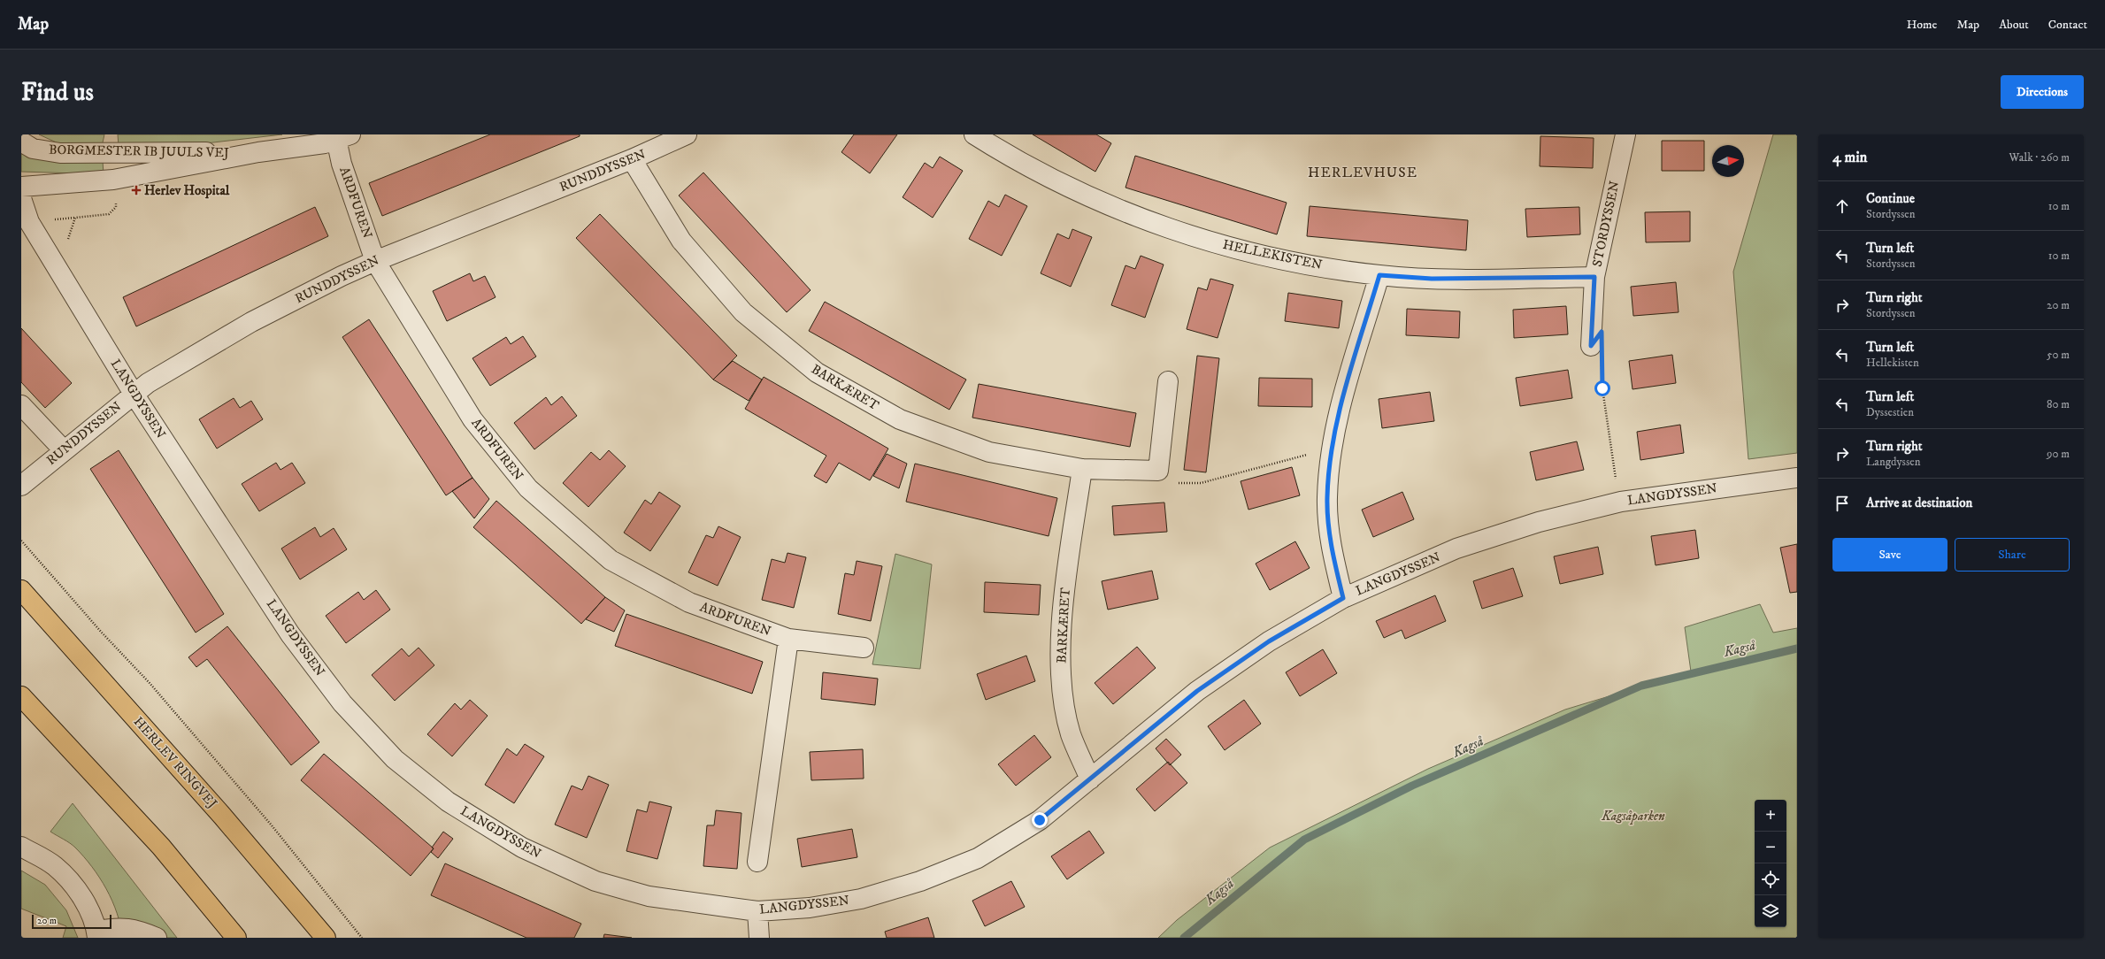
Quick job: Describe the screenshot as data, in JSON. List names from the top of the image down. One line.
{"streets":{"main road":["HERLEV RINGVEJ"],"street":["BORGMESTER IB JUULS VEJ","RUNDDYSSEN","ARDFUREN","STORDYSSEN","HELLEKISTEN","BARKÆRET","LANGDYSSEN"]},"crossings":[["BORGMESTER IB JUULS VEJ","ARDFUREN"],["RUNDDYSSEN","ARDFUREN"],["RUNDDYSSEN","BARKÆRET"],["RUNDDYSSEN","LANGDYSSEN"],["STORDYSSEN","HELLEKISTEN"],["BARKÆRET","LANGDYSSEN"]],"districts":["HERLEVHUSE"],"water":["Kagså"],"parks":["Kagsåparken"],"places":{"health":["Herlev Hospital"]},"scale_bar":"20 m","north":"right","page":{"header":"Map","nav":["Home","Map","About","Contact"],"buttons":["Directions",["Save","Share"]],"title":"Find us","heading":["4 min","Walk · 260 m"],"list":[["Continue","Stordyssen","10 m"],["Turn left","Stordyssen","10 m"],["Turn right","Stordyssen","20 m"],["Turn left","Hellekisten","50 m"],["Turn left","Dyssestien","80 m"],["Turn right","Langdyssen","90 m"],"Arrive at destination"],"map_buttons":["+","−"],"scale":"20 m"}}
